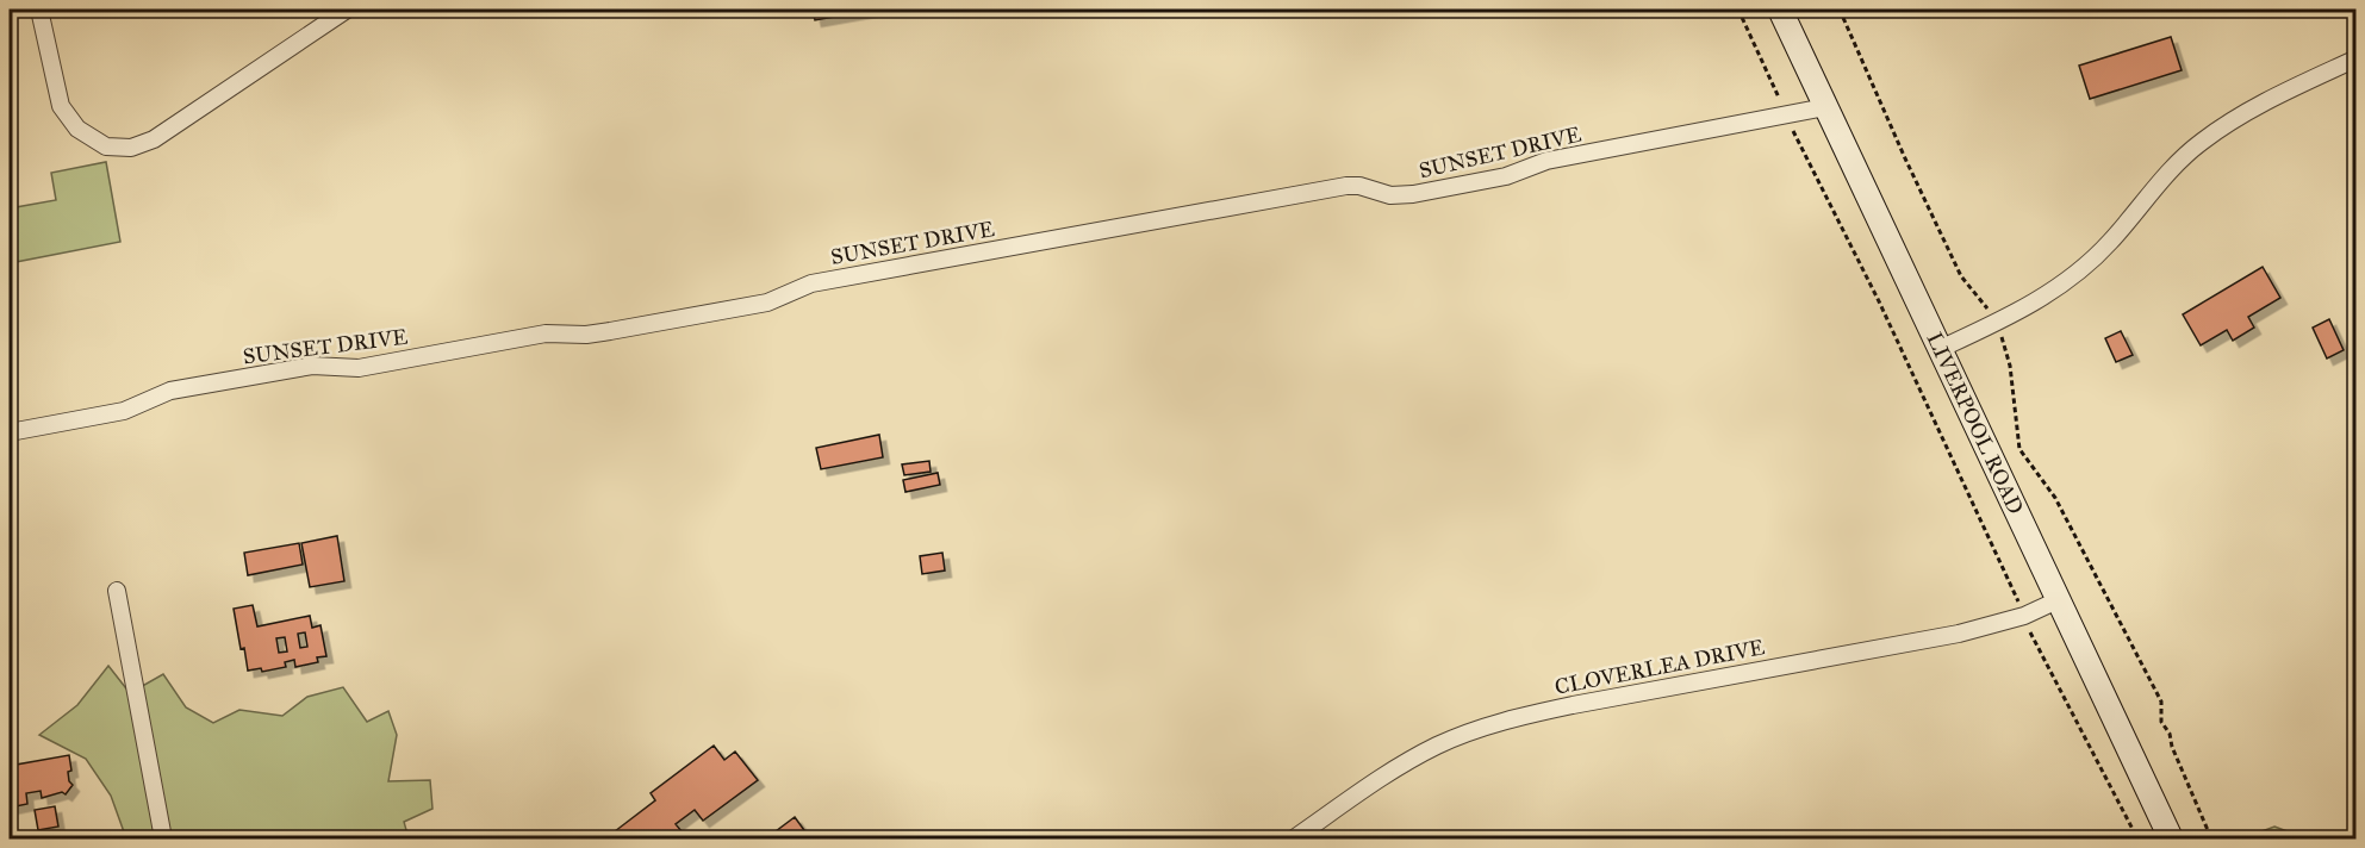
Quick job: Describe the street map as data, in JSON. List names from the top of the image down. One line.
{"streets":{"main road":["LIVERPOOL ROAD"],"street":["SUNSET DRIVE","CLOVERLEA DRIVE"]},"crossings":[["SUNSET DRIVE","LIVERPOOL ROAD"],["LIVERPOOL ROAD","CLOVERLEA DRIVE"]]}
